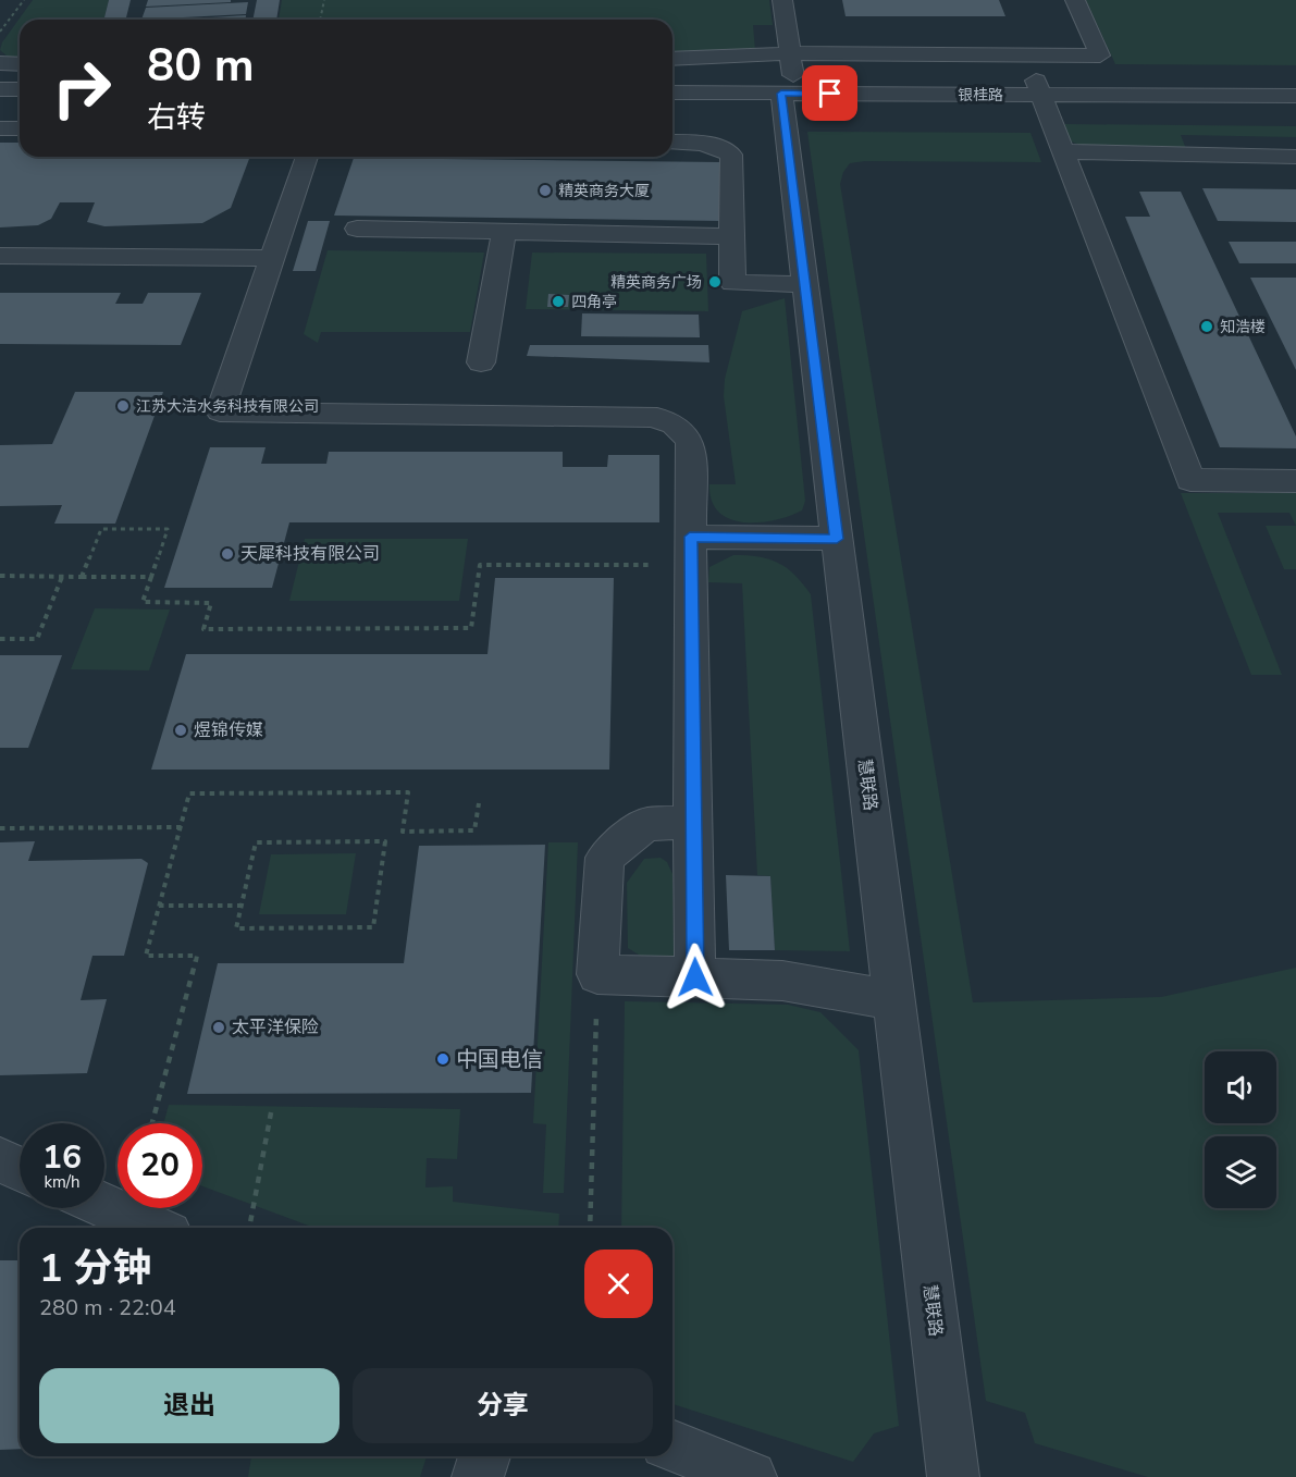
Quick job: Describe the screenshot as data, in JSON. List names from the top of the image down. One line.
{"streets":{"street":["银桂路","慧联路"]},"crossings":[["银桂路","慧联路"]],"places":["精英商务大厦","精英商务广场","四角亭","知浩楼","江苏大洁水务科技有限公司","天犀科技有限公司","煜锦传媒","太平洋保险","中国电信"],"page":{"turn":["80 m","右转"],"speed":"16 km/h","limit":"20","heading":["1 分钟","280 m · 22:04"],"buttons":["退出","分享"]}}
